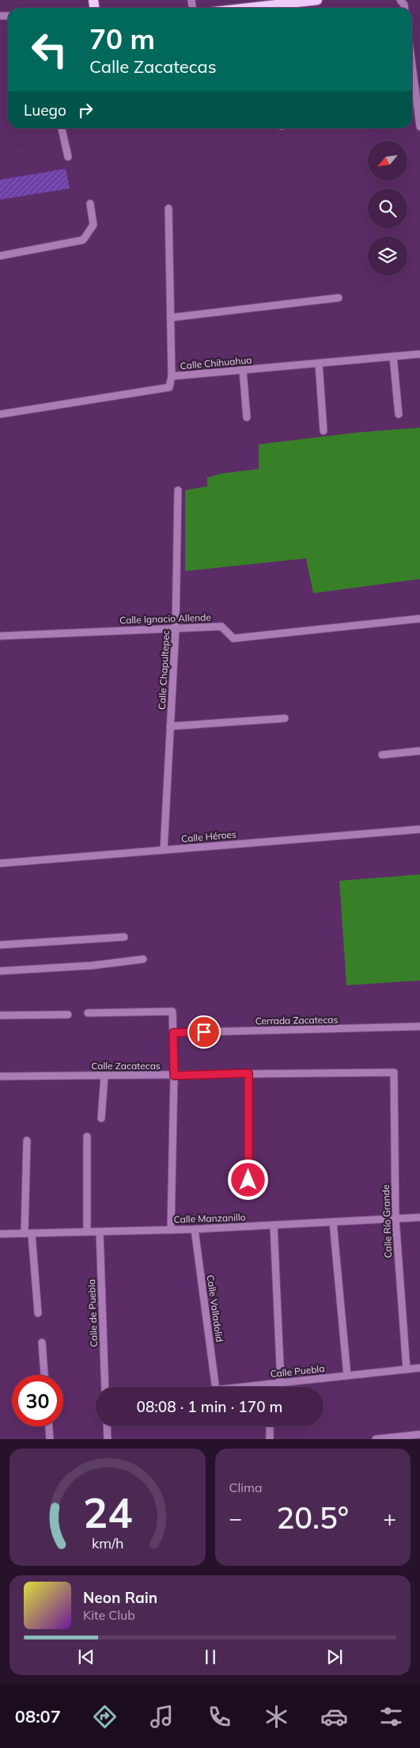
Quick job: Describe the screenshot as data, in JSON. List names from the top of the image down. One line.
{"streets":{"street":["Calle Chihuahua","Calle Ignacio Allende","Calle Chapultepec","Calle Héroes","Cerrada Zacatecas","Calle Zacatecas","Calle Manzanillo","Calle Río Grande","Calle Valladolid","Calle de Puebla","Calle Puebla"]},"crossings":[["Calle Ignacio Allende","Calle Chapultepec"],["Calle Chapultepec","Calle Héroes"],["Calle Zacatecas","Calle Río Grande"],["Calle Manzanillo","Calle Río Grande"],["Calle Manzanillo","Calle Valladolid"],["Calle Manzanillo","Calle de Puebla"],["Calle Río Grande","Calle Puebla"]],"north":"bottom left","page":{"turn":["70 m","Calle Zacatecas"],"then":"Luego","limit":"30","trip":"08:08 · 1 min · 170 m","tile":"Clima","heat":["−","20.5°","+"],"song":["Neon Rain","Kite Club"],"tabs":"08:07","gauge":["24","km/h"]}}
